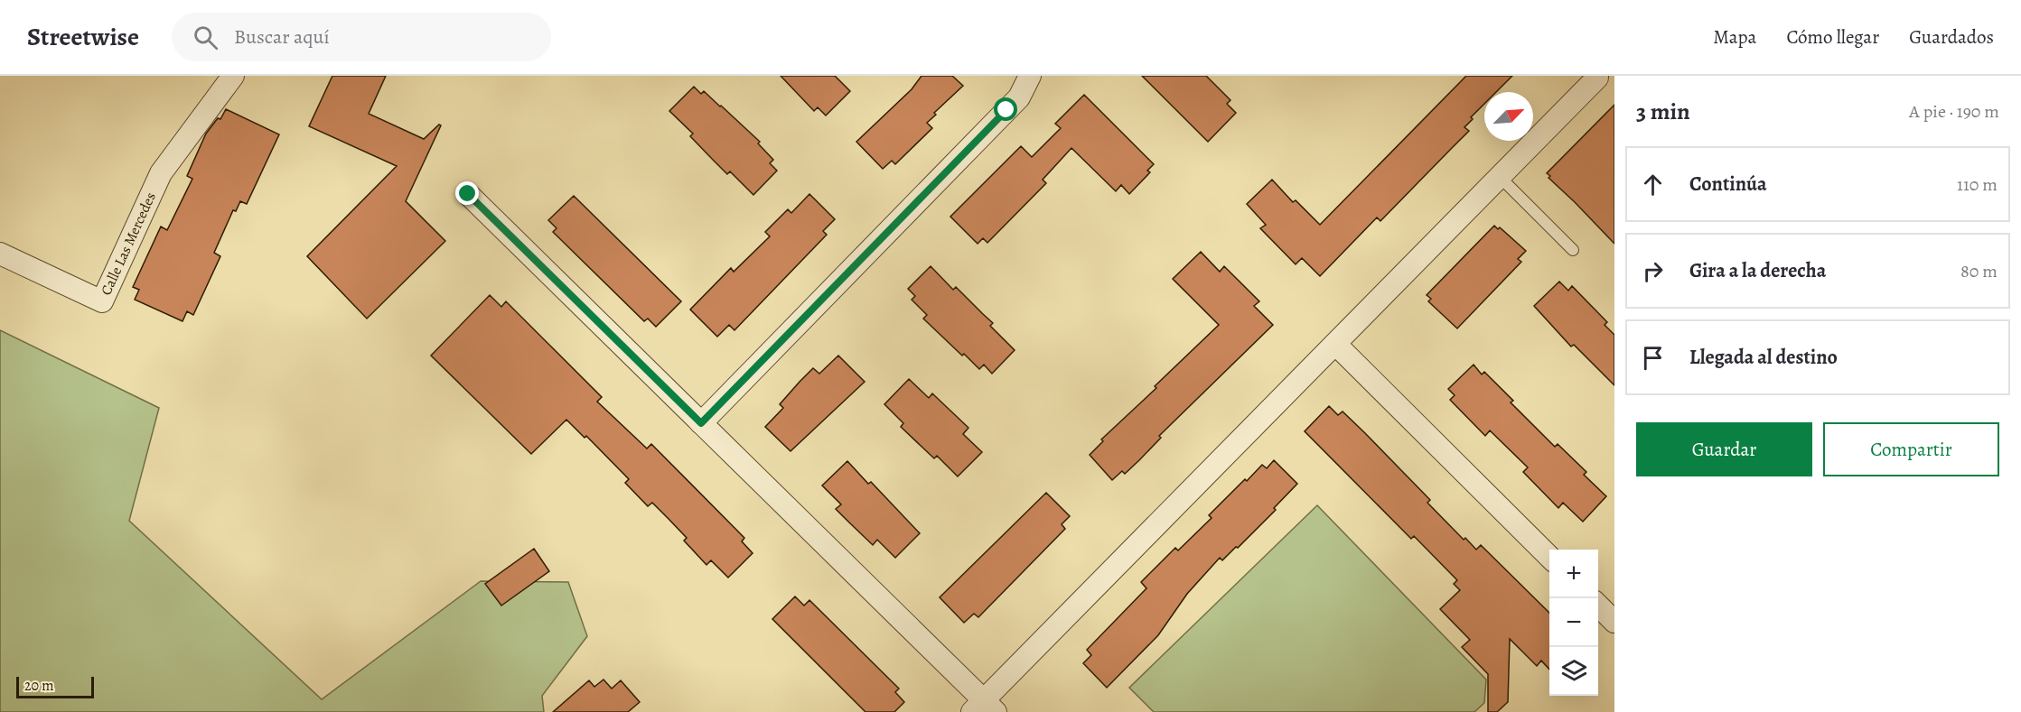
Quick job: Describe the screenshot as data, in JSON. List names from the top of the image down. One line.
{"streets":{"street":["Calle Las Mercedes"]},"scale_bar":"20 m","north":"top right","page":{"header":"Streetwise","search":"Buscar aquí","nav":["Mapa","Cómo llegar","Guardados"],"heading":["3 min","A pie · 190 m"],"list":[["Continúa","110 m"],["Gira a la derecha","80 m"],"Llegada al destino"],"buttons":["Guardar","Compartir"],"map_buttons":["+","−"],"scale":"20 m"}}
